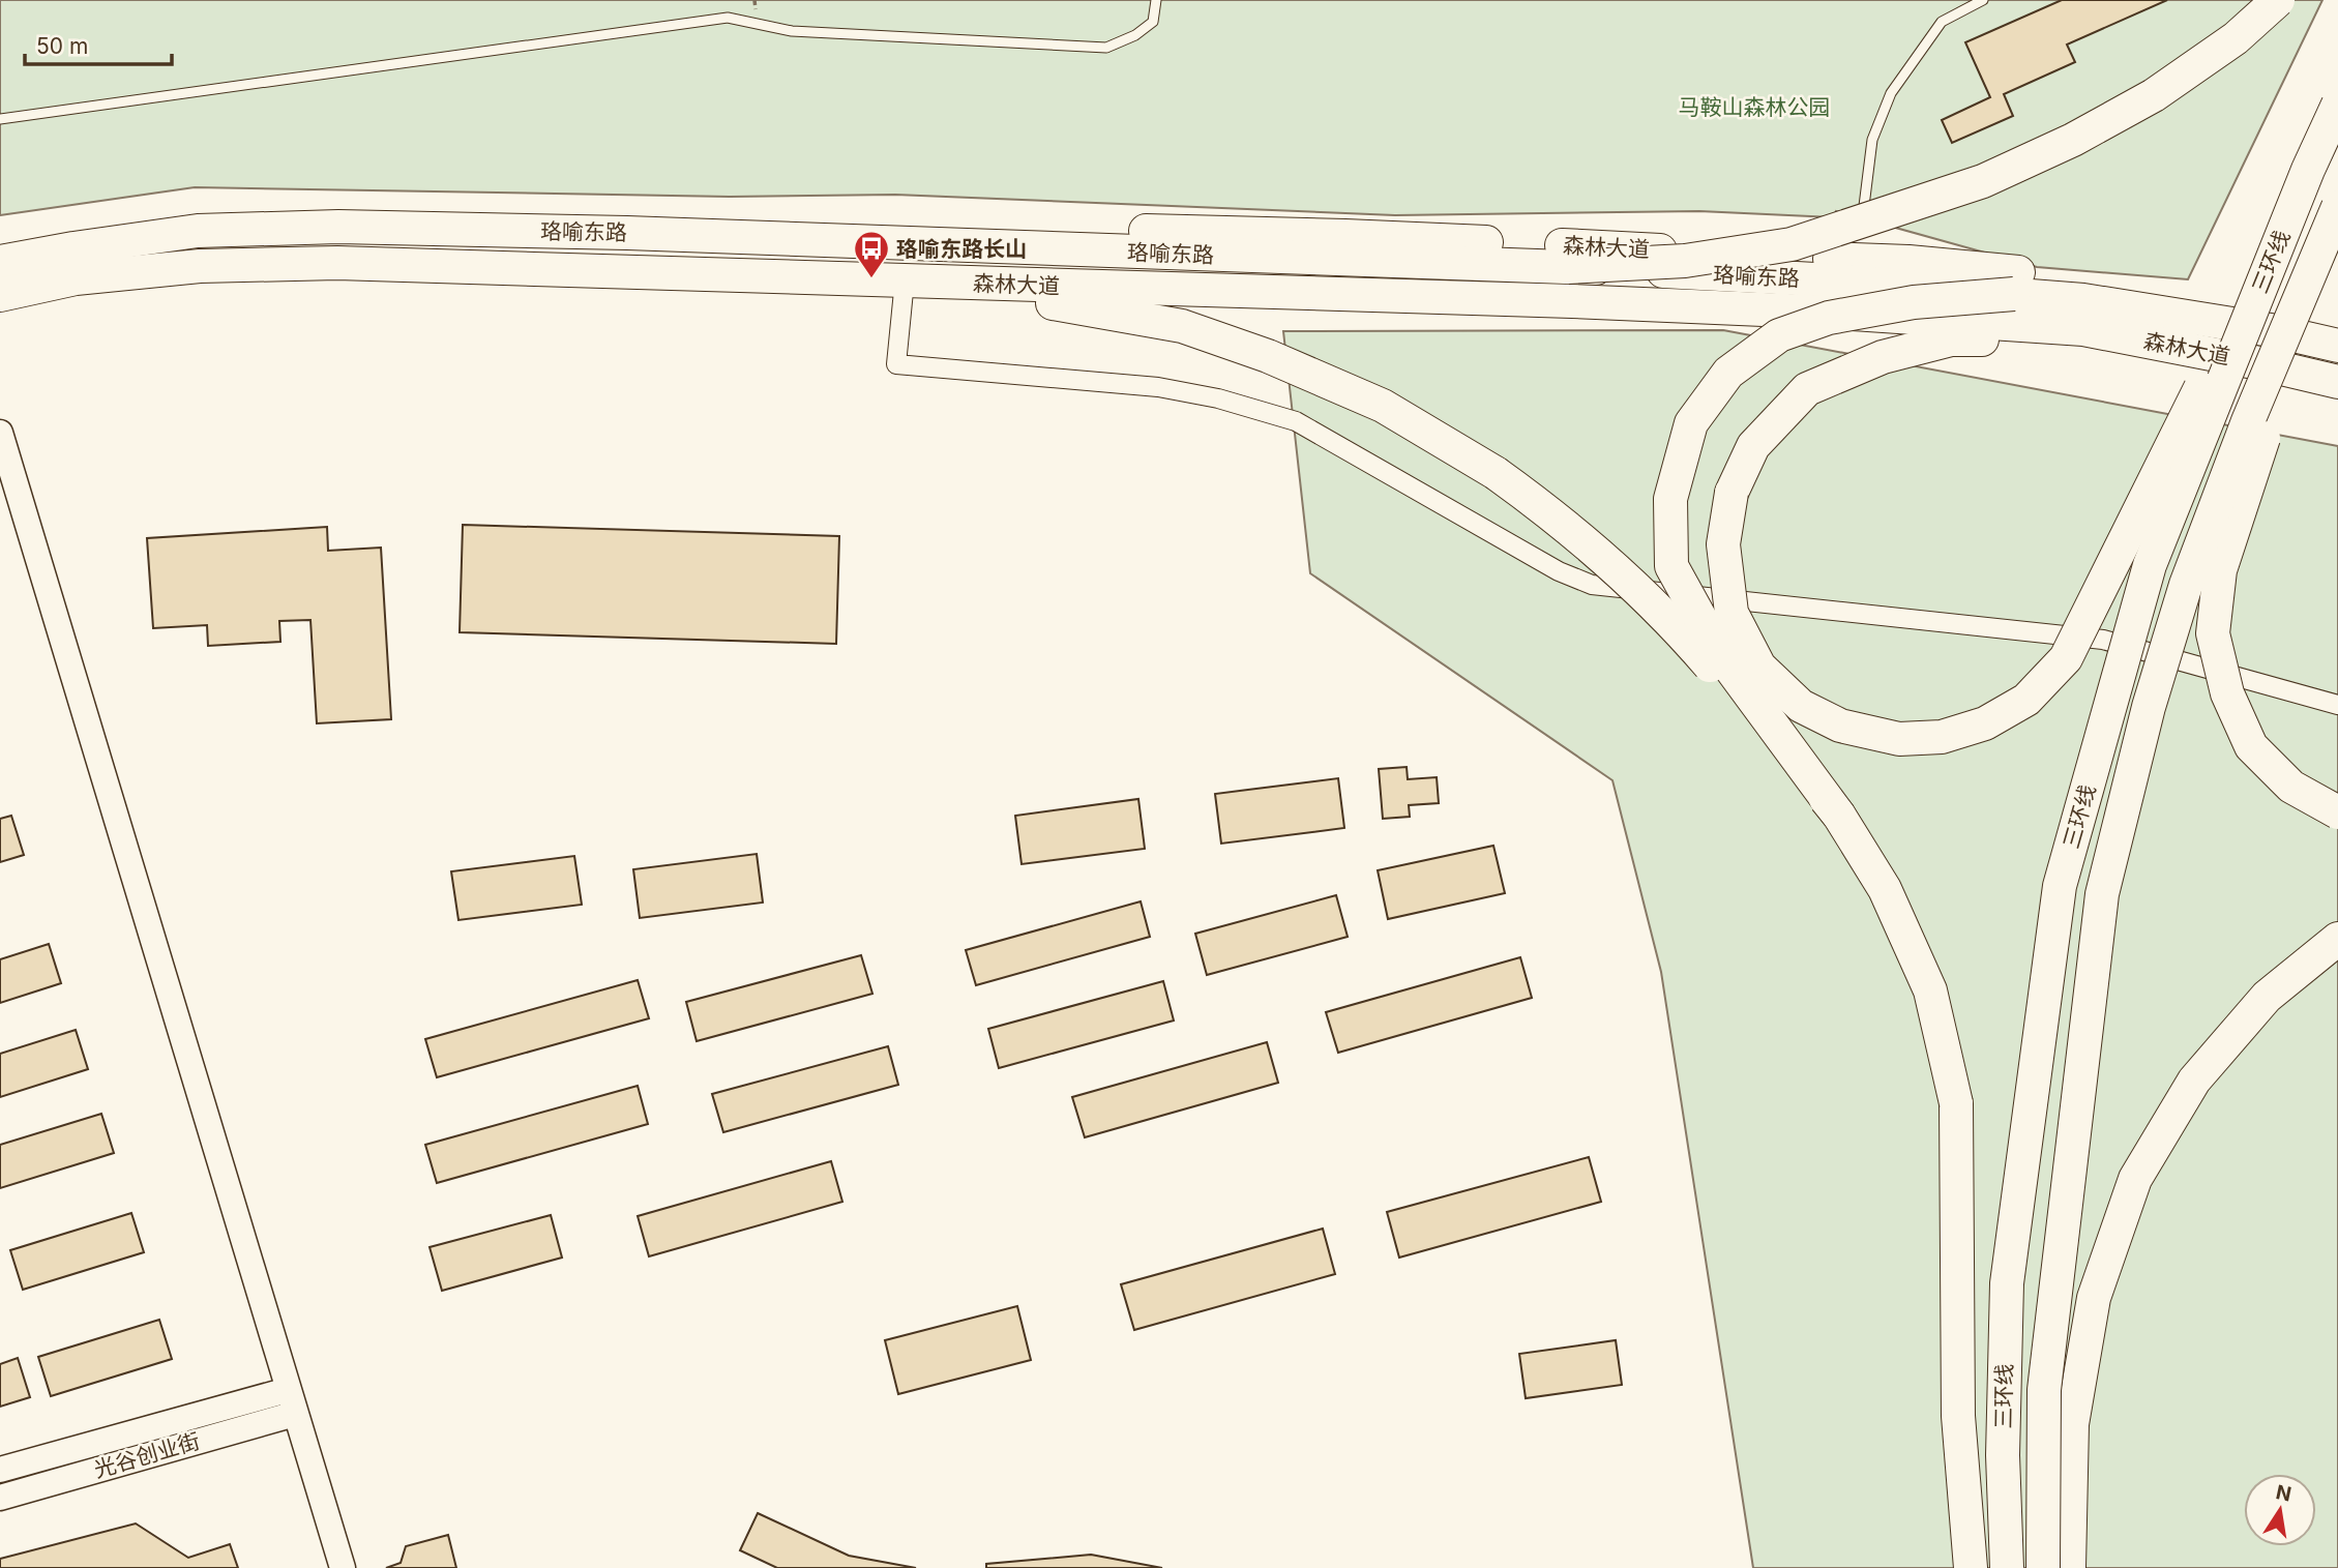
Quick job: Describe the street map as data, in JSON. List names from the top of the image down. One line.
{"streets":{"highway":["珞喻东路","森林大道","三环线"],"main road":["光谷创业街"]},"crossings":[["珞喻东路","森林大道"]],"parks":["马鞍山森林公园"],"places":{"bus stop":["珞喻东路长山"]},"scale_bar":"50 m","north":"top"}
